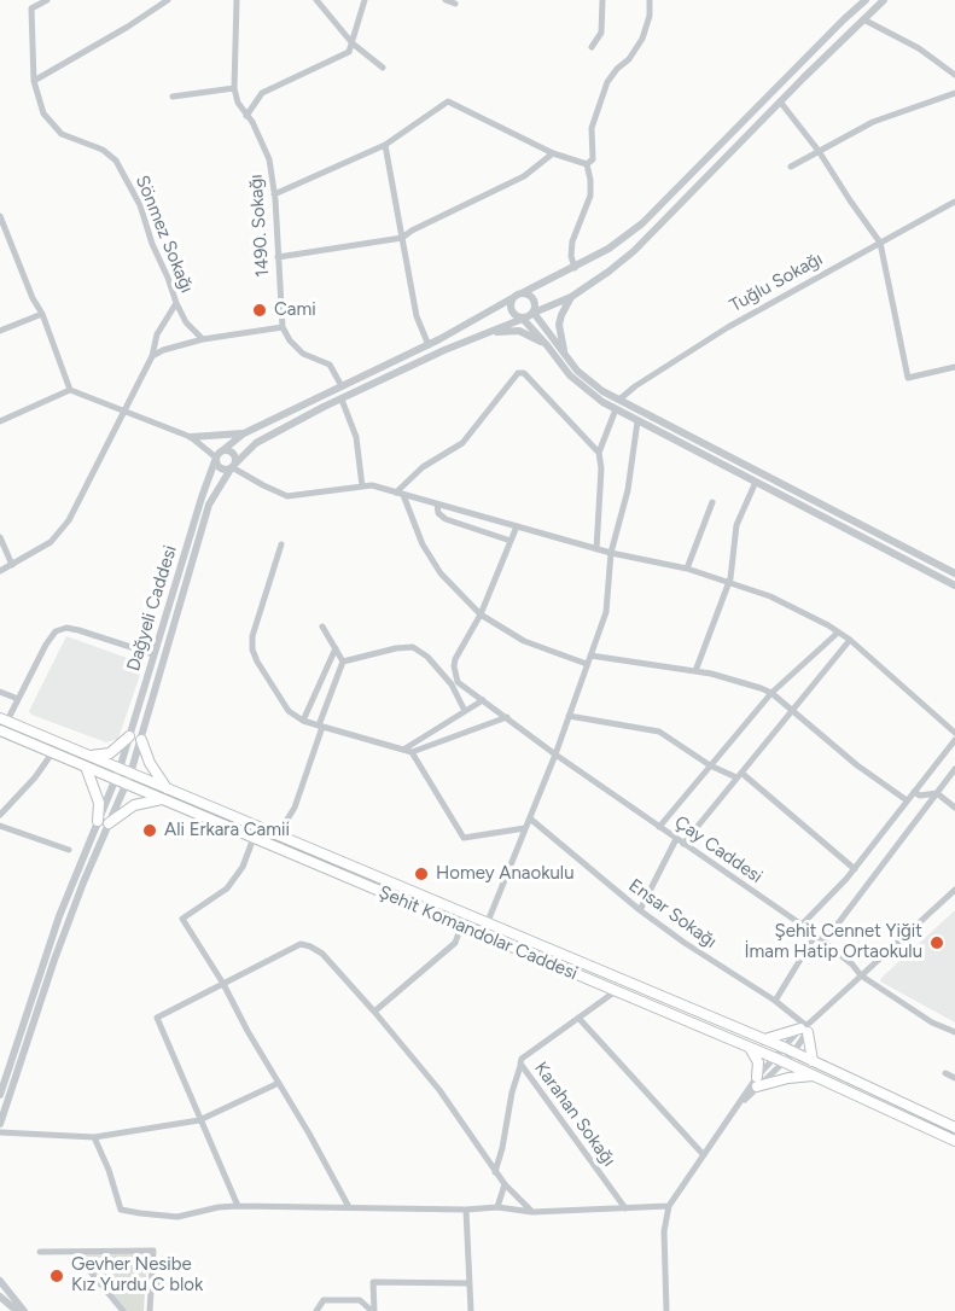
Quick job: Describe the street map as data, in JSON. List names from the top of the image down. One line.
{"streets":{"main road":["Şehit Komandolar Caddesi"],"street":["1490. Sokağı","Sönmez Sokağı","Tuğlu Sokağı","Dağyeli Caddesi","Çay Caddesi","Ensar Sokağı","Karahan Sokağı"]},"crossings":[["Dağyeli Caddesi","Şehit Komandolar Caddesi"],["Şehit Komandolar Caddesi","Karahan Sokağı"]],"places":["Cami","Ali Erkara Camii","Homey Anaokulu","Şehit Cennet Yiğit İmam Hatip Ortaokulu","Gevher Nesibe Kız Yurdu C blok"]}
